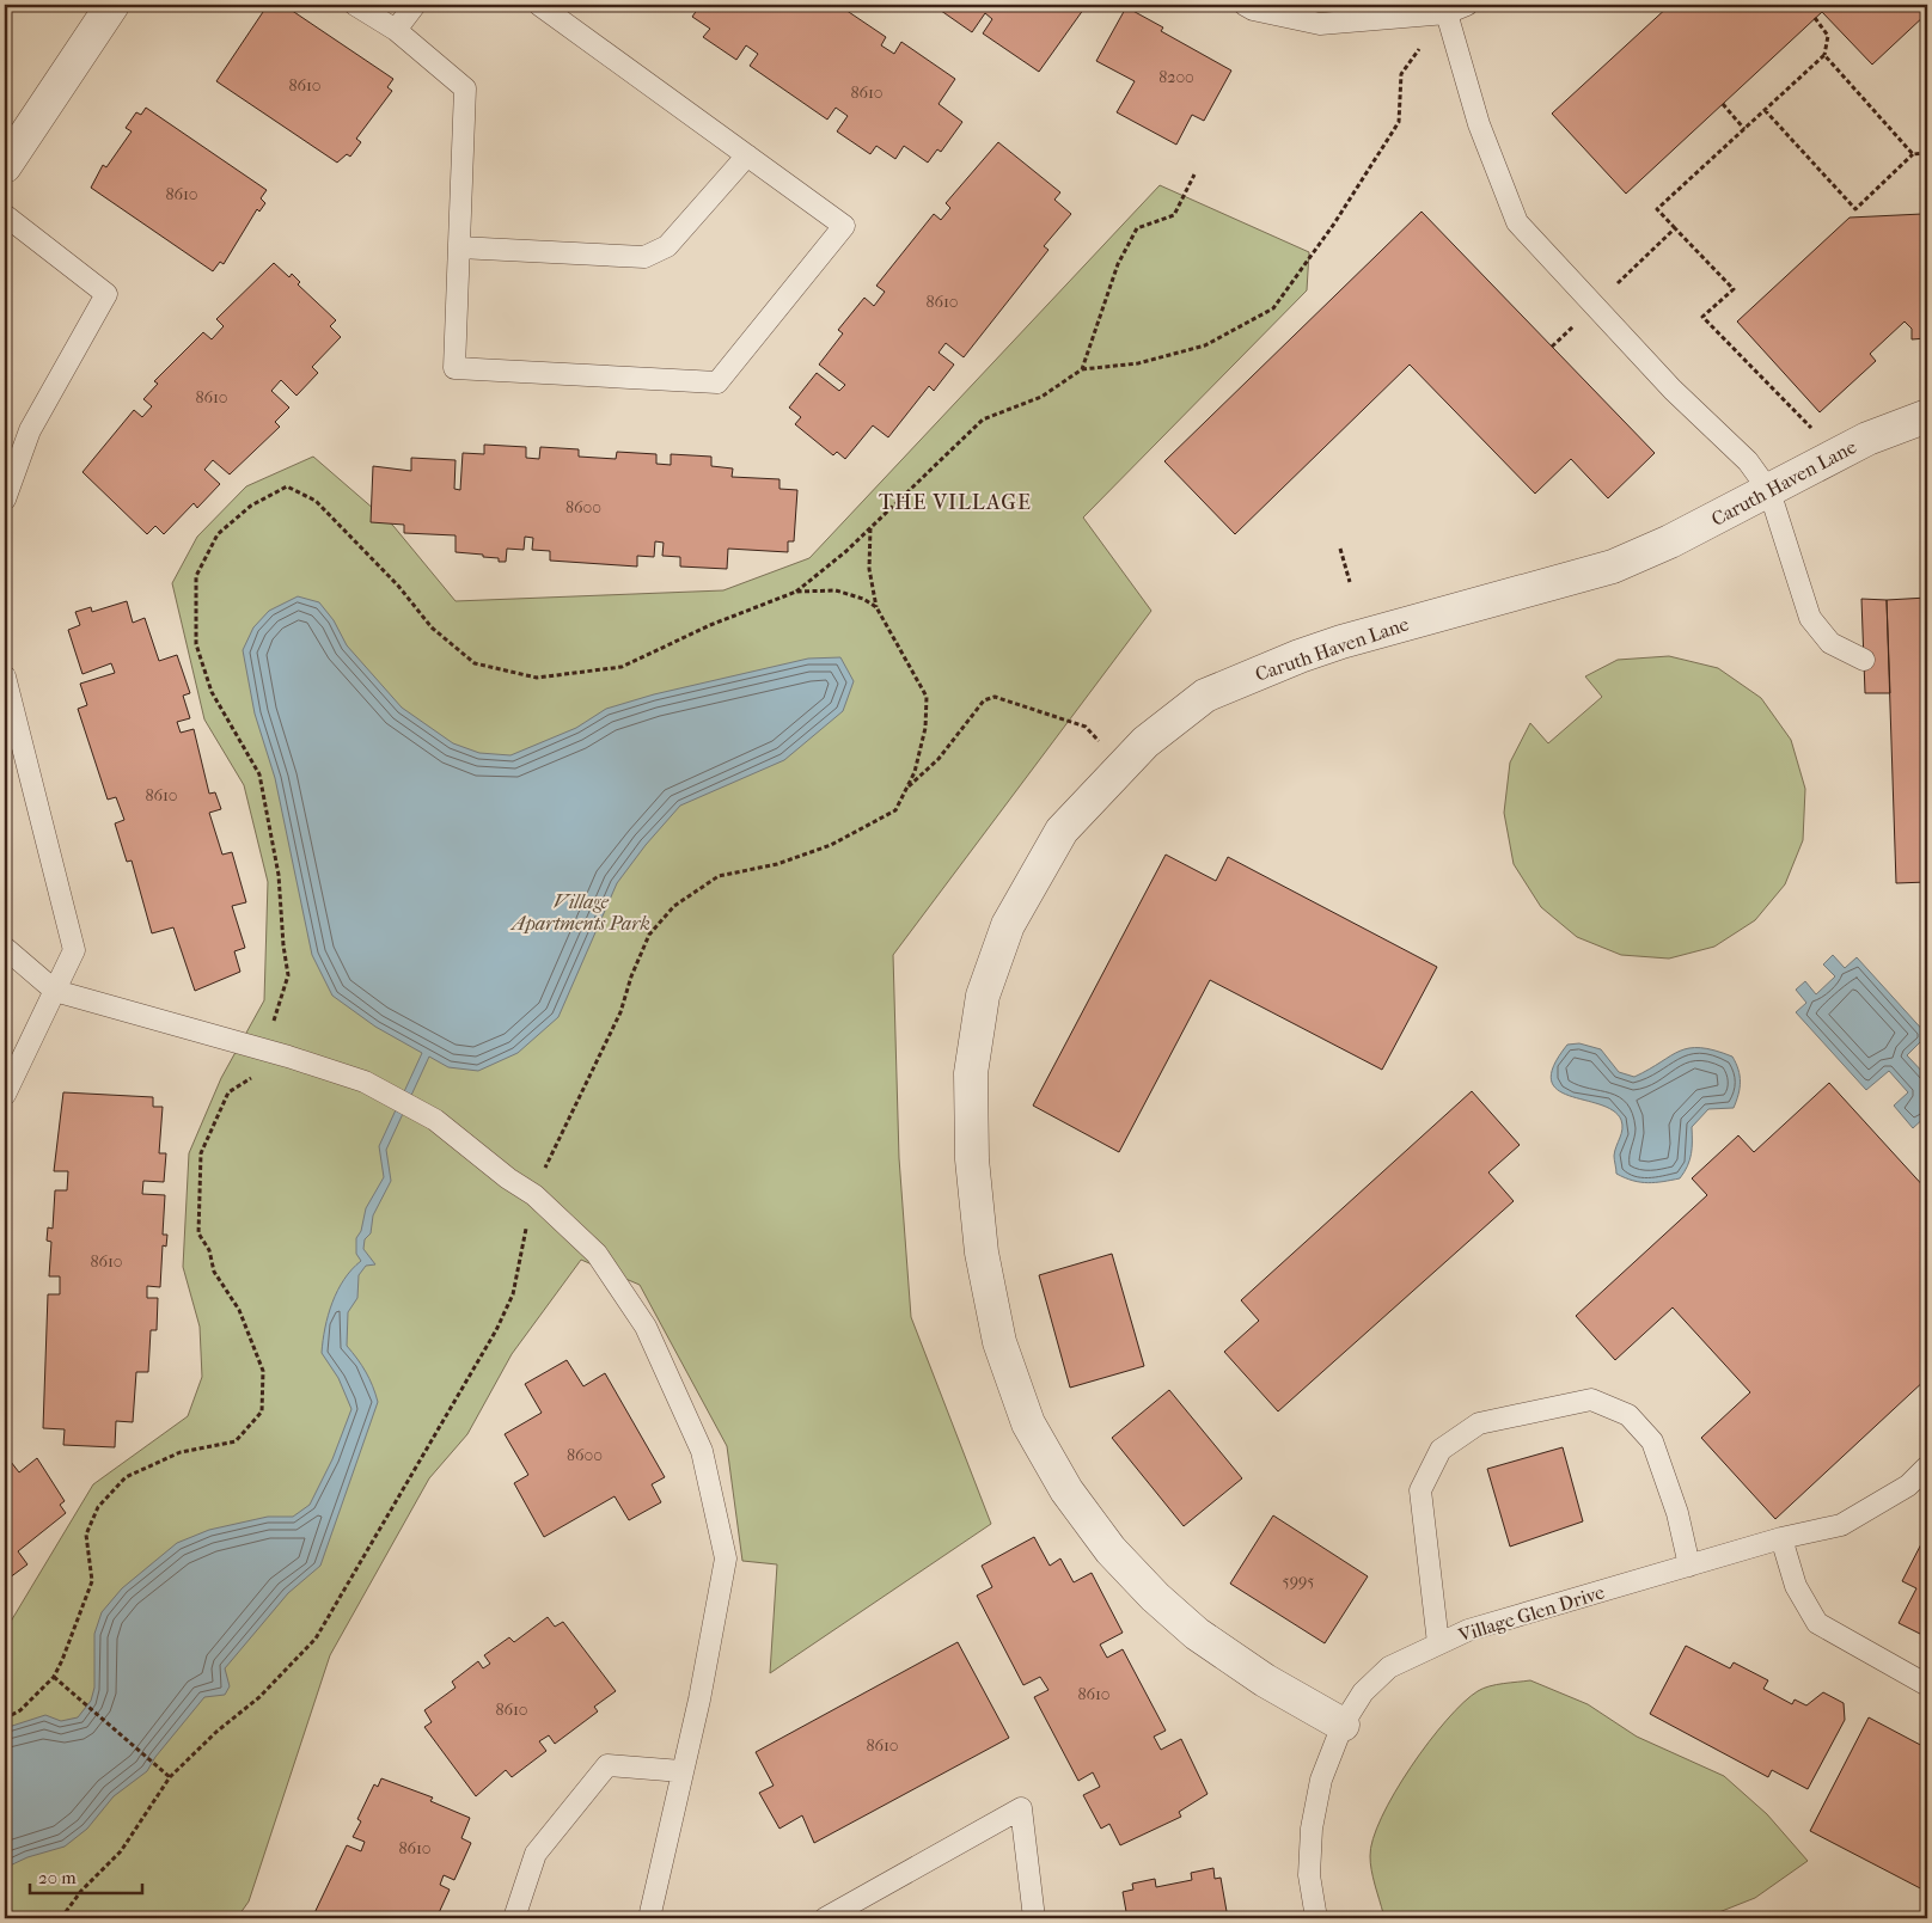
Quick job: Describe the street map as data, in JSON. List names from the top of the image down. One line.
{"streets":{"street":["Caruth Haven Lane"],"lane":["Village Glen Drive"]},"crossings":[["Caruth Haven Lane","Village Glen Drive"]],"districts":["THE VILLAGE"],"parks":["Village Apartments Park"],"house_numbers":["8200","8610","8610","8610","8610","8610","8600","8610","8610","8600","5995","8610","8610","8610","8610"],"scale_bar":"20 m"}
